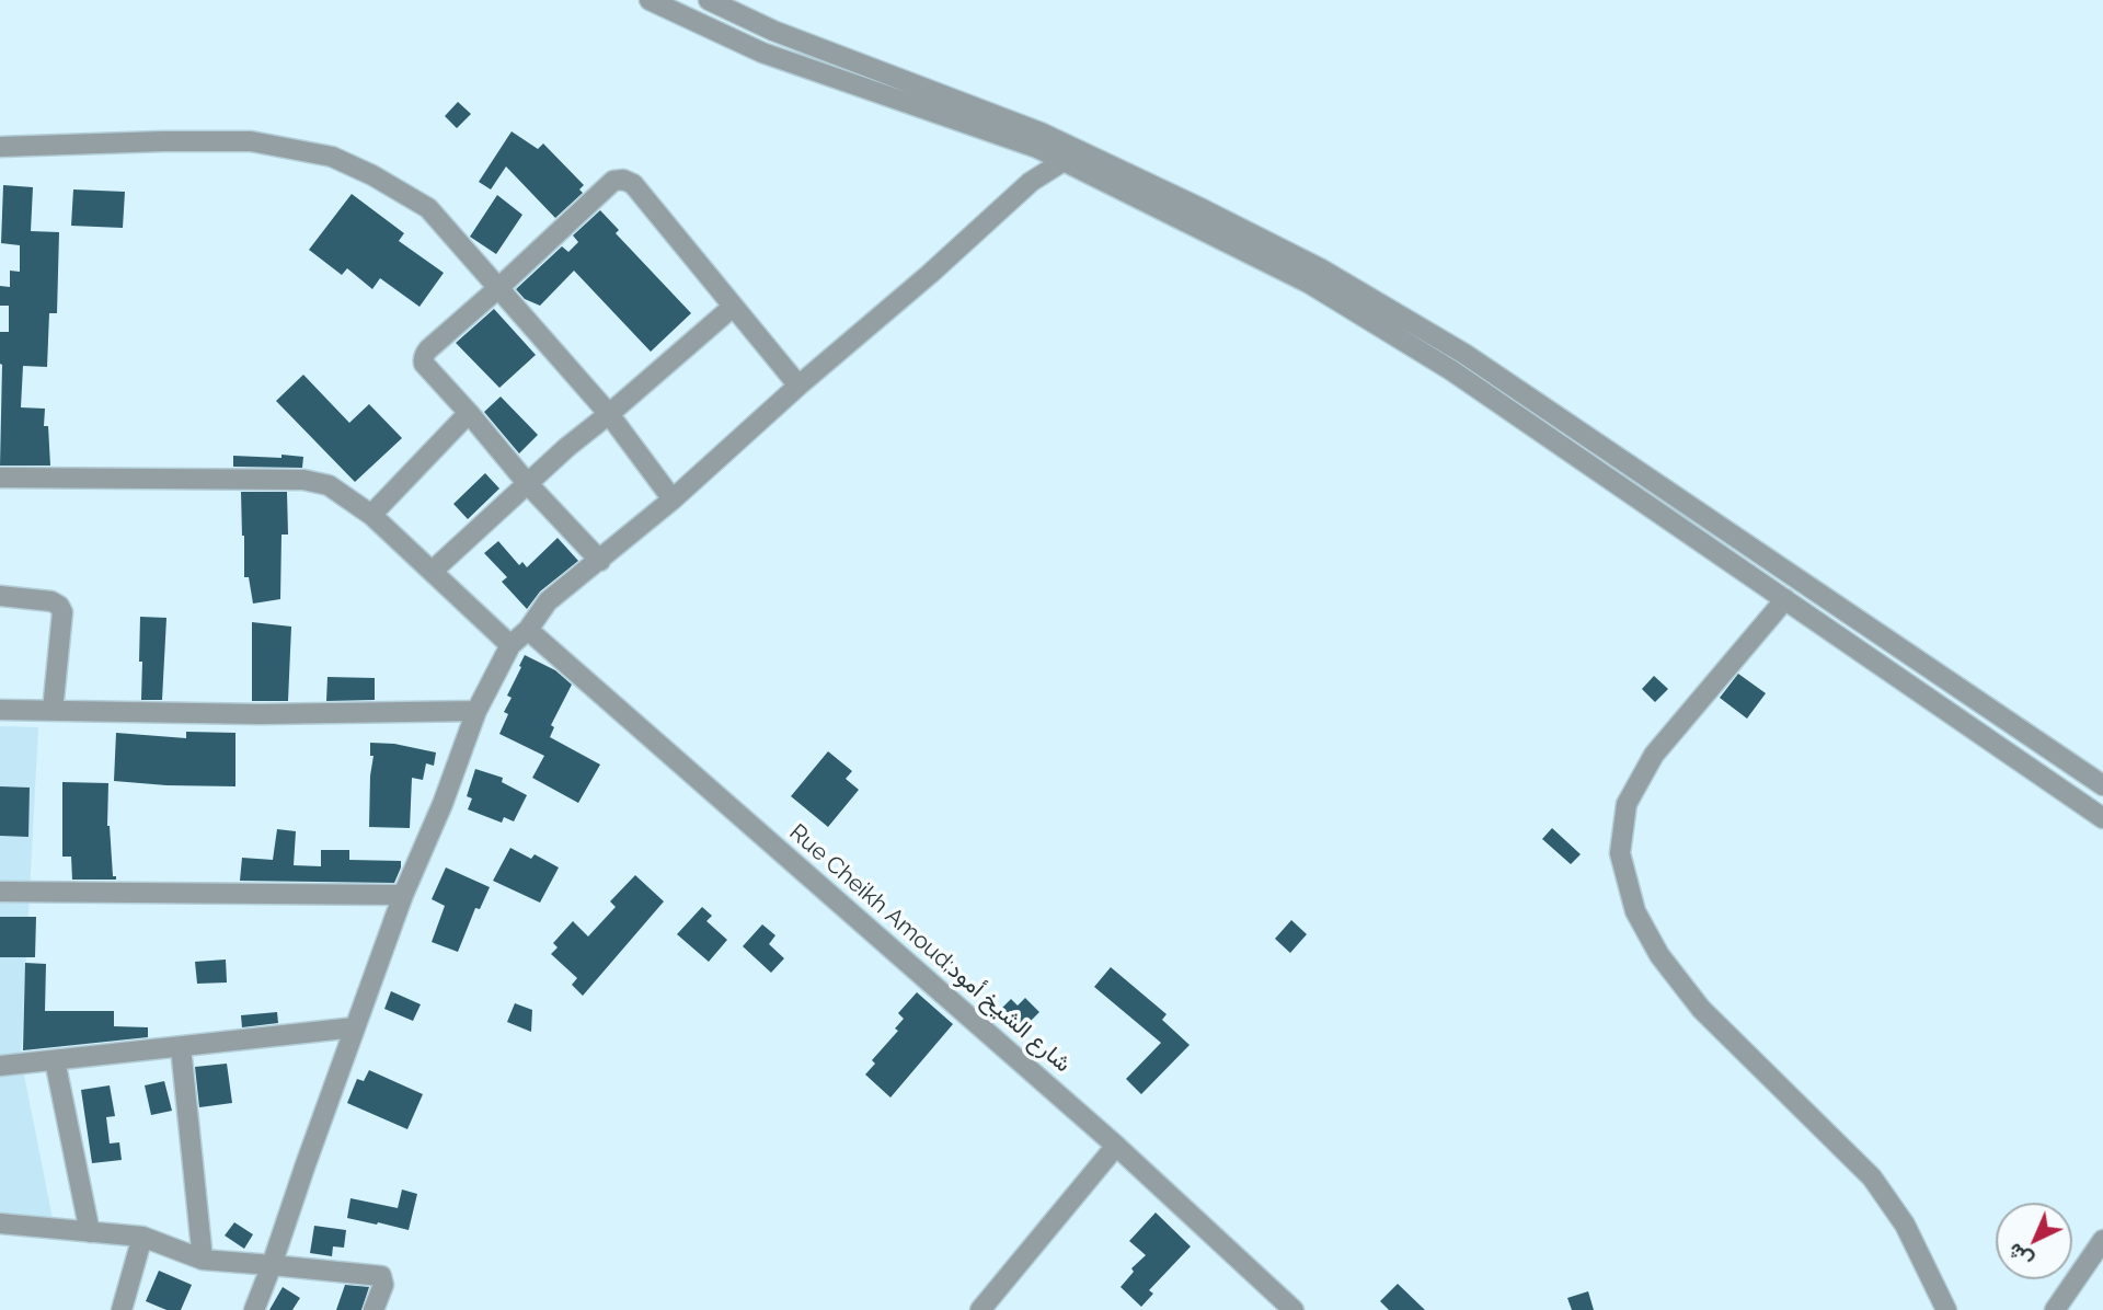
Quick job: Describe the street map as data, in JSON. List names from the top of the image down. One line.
{"streets":{"street":["Rue Cheikh Amoud;شارع الشيخ أمود"]},"north":"bottom left"}
